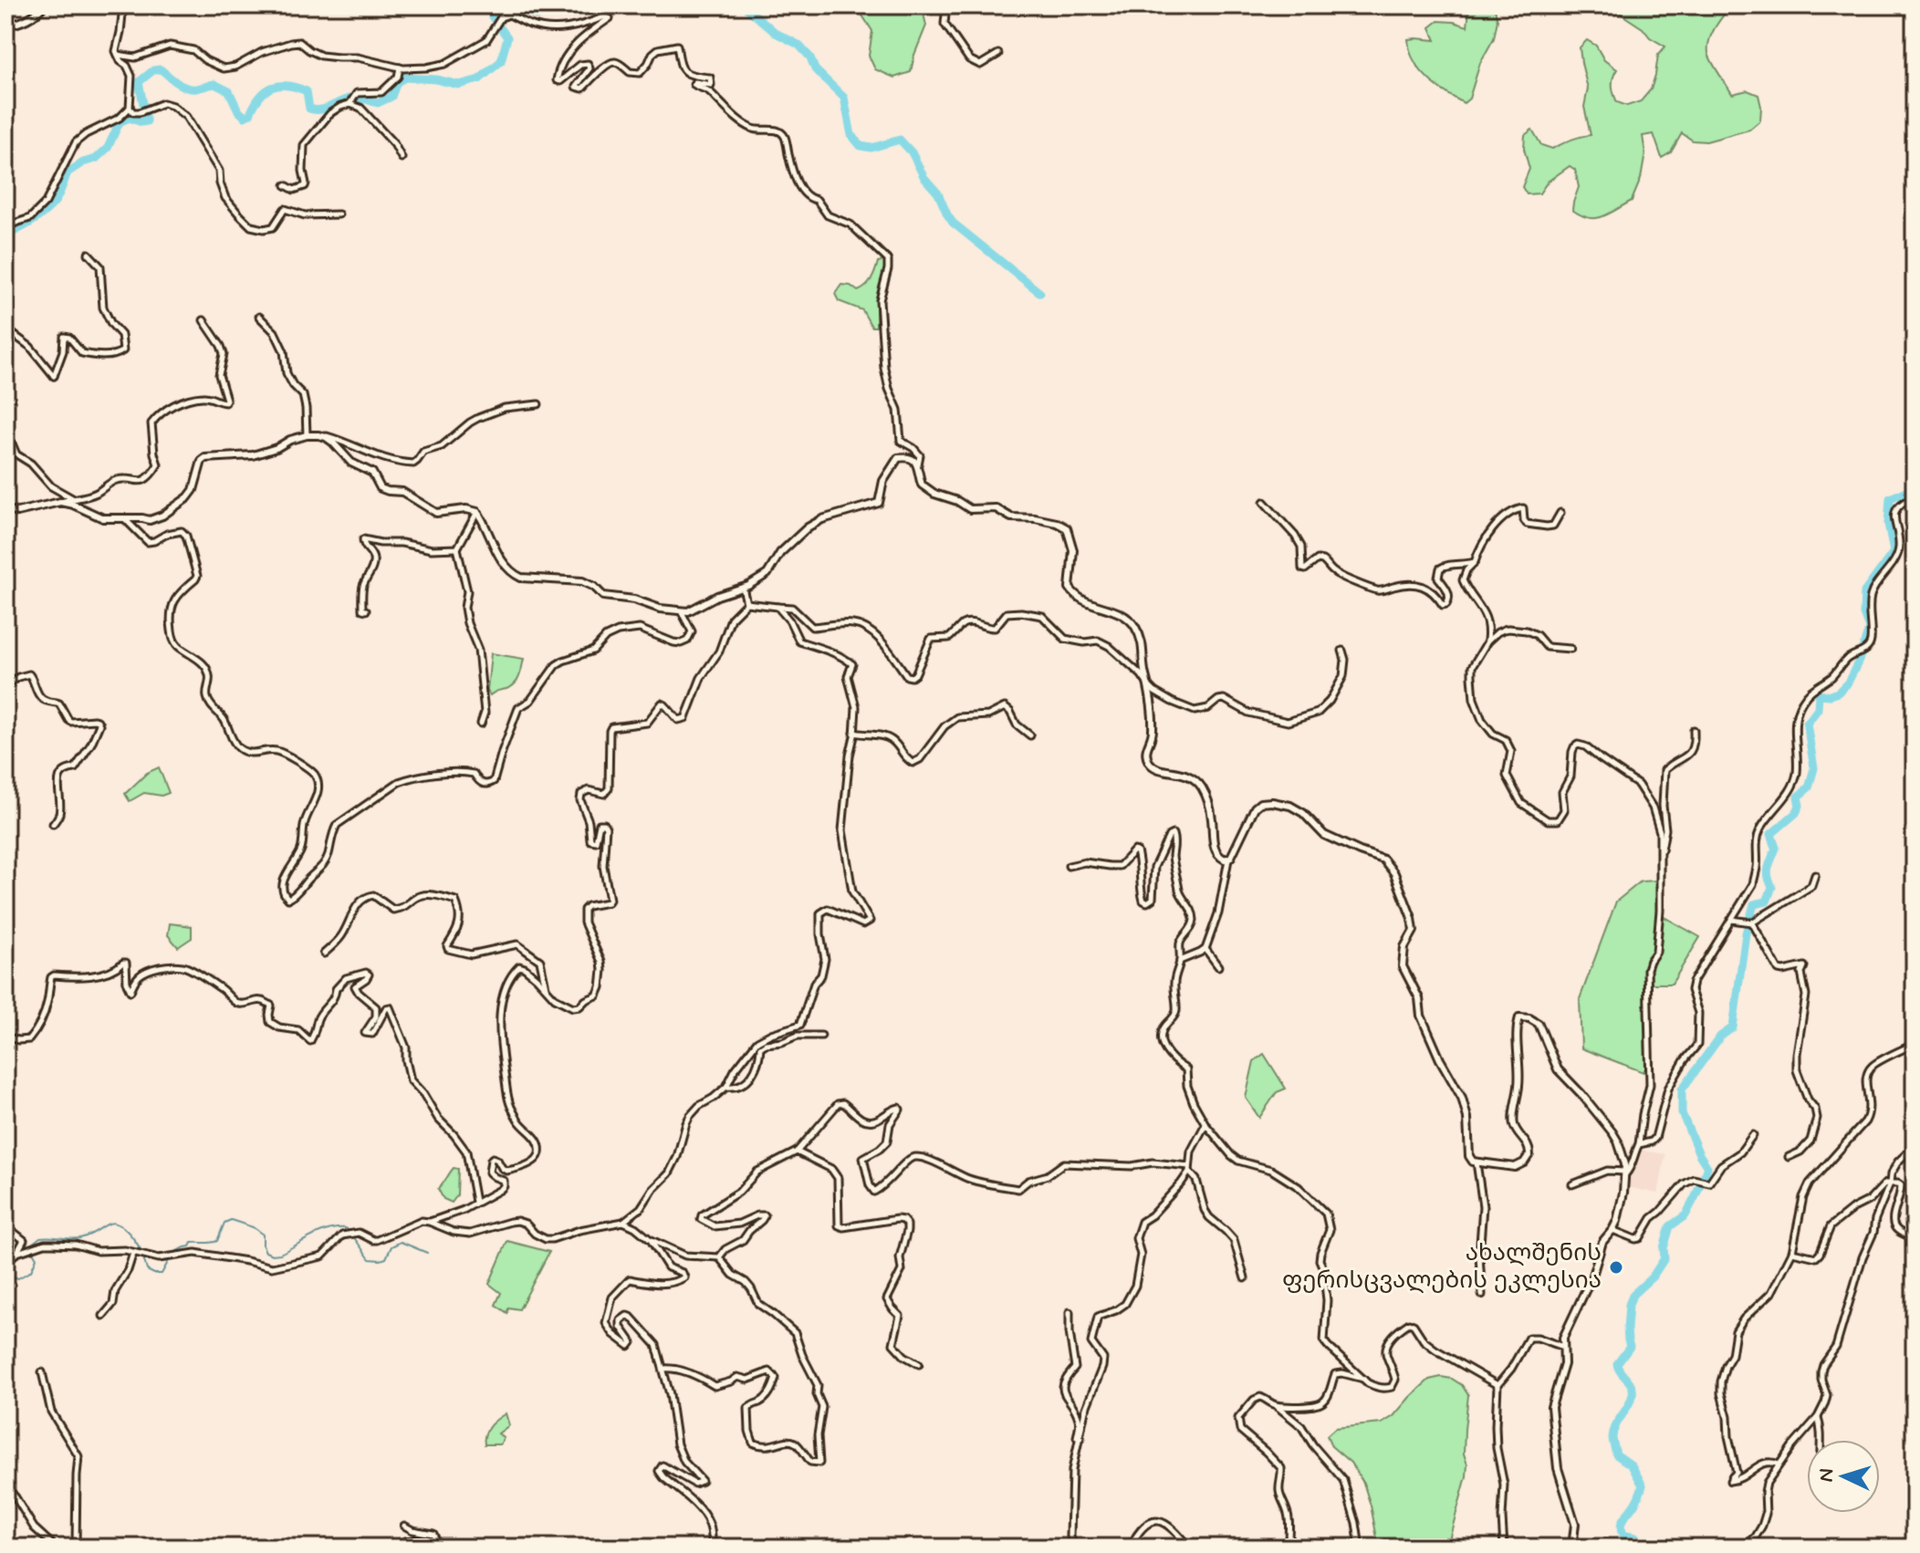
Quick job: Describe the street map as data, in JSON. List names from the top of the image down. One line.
{"places":["ახალშენის ფერისცვალების ეკლესია"],"north":"left"}
